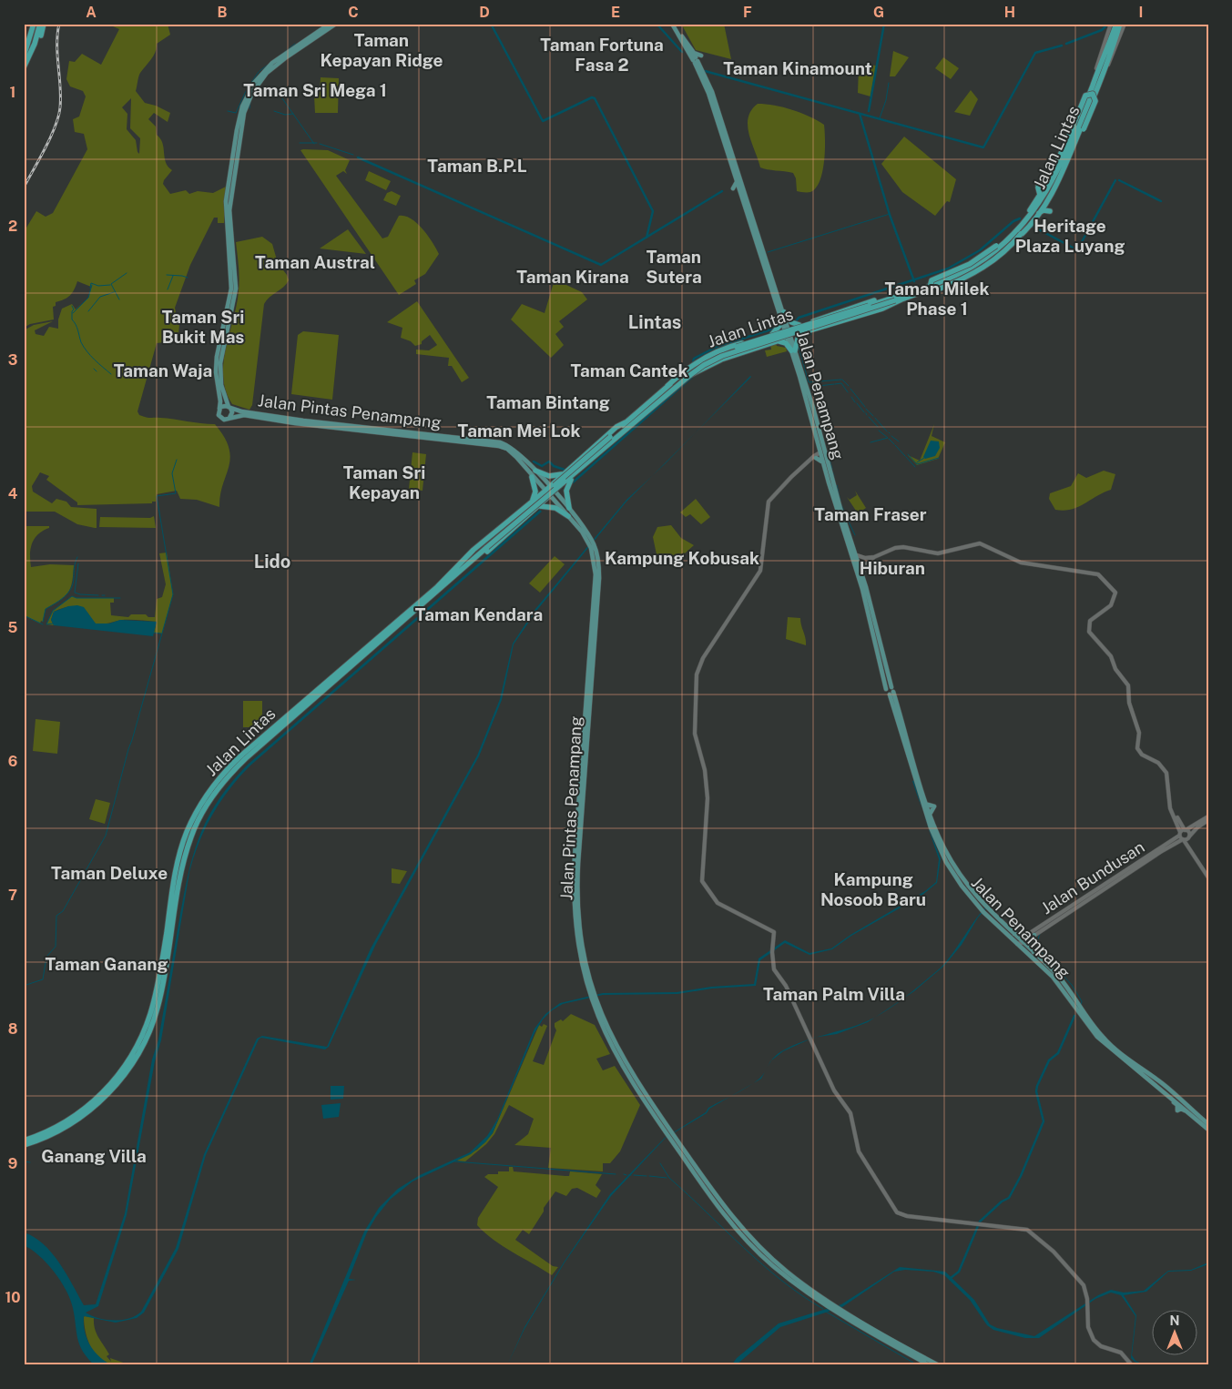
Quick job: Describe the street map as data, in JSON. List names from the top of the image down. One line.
{"streets":{"highway":["Jalan Lintas"],"main road":["Jalan Penampang","Jalan Pintas Penampang","Jalan Bundusan"]},"crossings":[["Jalan Lintas","Jalan Penampang"],["Jalan Lintas","Jalan Pintas Penampang"],["Jalan Penampang","Jalan Bundusan"]],"districts":["Taman Kepayan Ridge","Taman Fortuna Fasa 2","Taman Kinamount","Taman Sri Mega 1","Taman B.P.L","Heritage Plaza Luyang","Taman Sutera","Taman Austral","Taman Kirana","Taman Milek Phase 1","Taman Sri Bukit Mas","Lintas","Taman Waja","Taman Cantek","Taman Bintang","Taman Mei Lok","Taman Sri Kepayan","Taman Fraser","Kampung Kobusak","Lido","Hiburan","Taman Kendara","Taman Deluxe","Kampung Nosoob Baru","Taman Ganang","Taman Palm Villa","Ganang Villa"],"north":"top","grid":{"columns":["A","B","C","D","E","F","G","H","I"],"rows":["1","2","3","4","5","6","7","8","9","10"]}}
